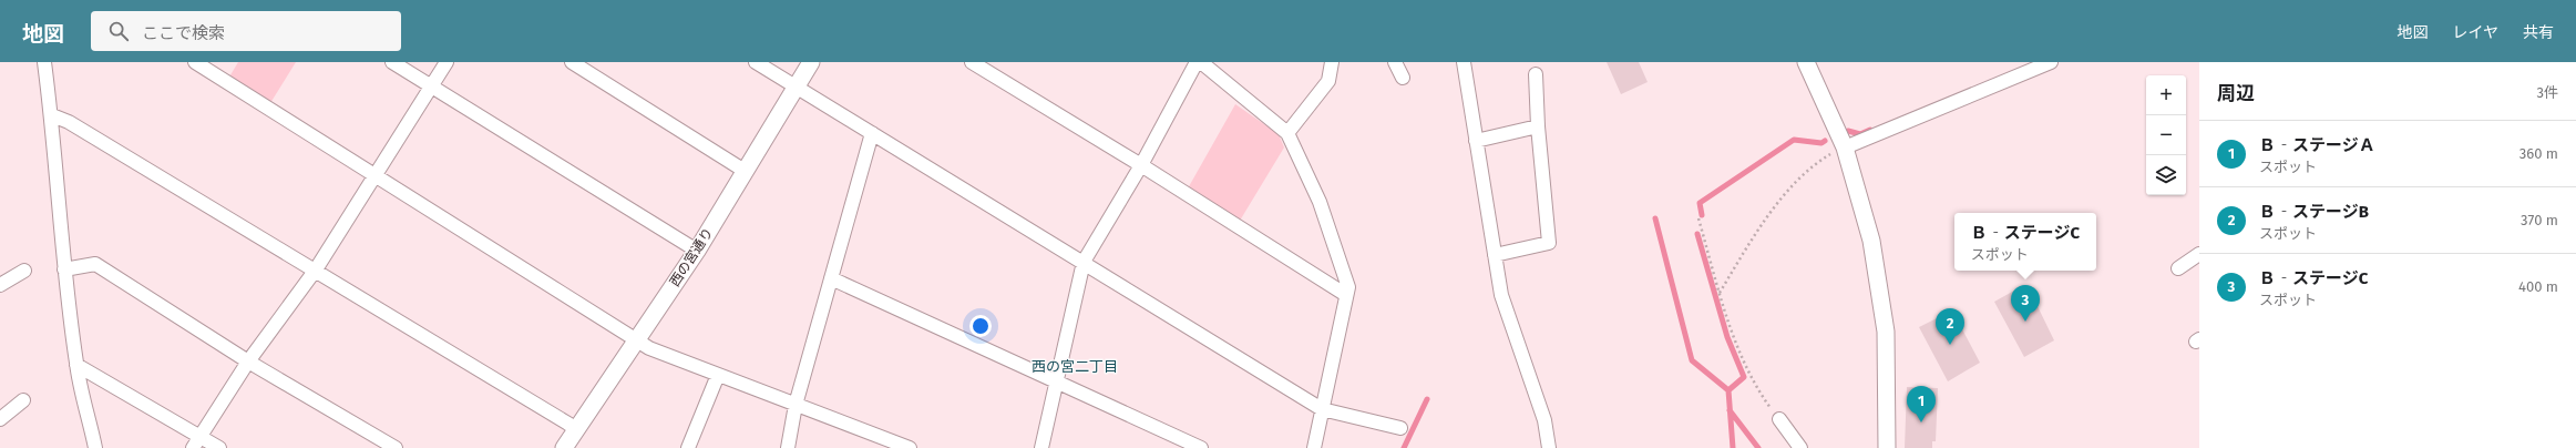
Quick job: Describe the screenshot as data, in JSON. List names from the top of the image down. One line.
{"streets":{"street":["西の宮通り"]},"districts":["西の宮二丁目"],"page":{"header":"地図","search":"ここで検索","nav":["地図","レイヤ","共有"],"heading":["周辺","3件"],"map_buttons":["+","−"],"list":[{"mark":"1","name":"Ｂ‐ステージＡ","note":"スポット","value":"360 m"},{"mark":"2","name":"Ｂ‐ステージB","note":"スポット","value":"370 m"},{"mark":"3","name":"Ｂ‐ステージC","note":"スポット","value":"400 m"}],"popup":["Ｂ‐ステージC","スポット"],"pins":["3","2","1"]}}
